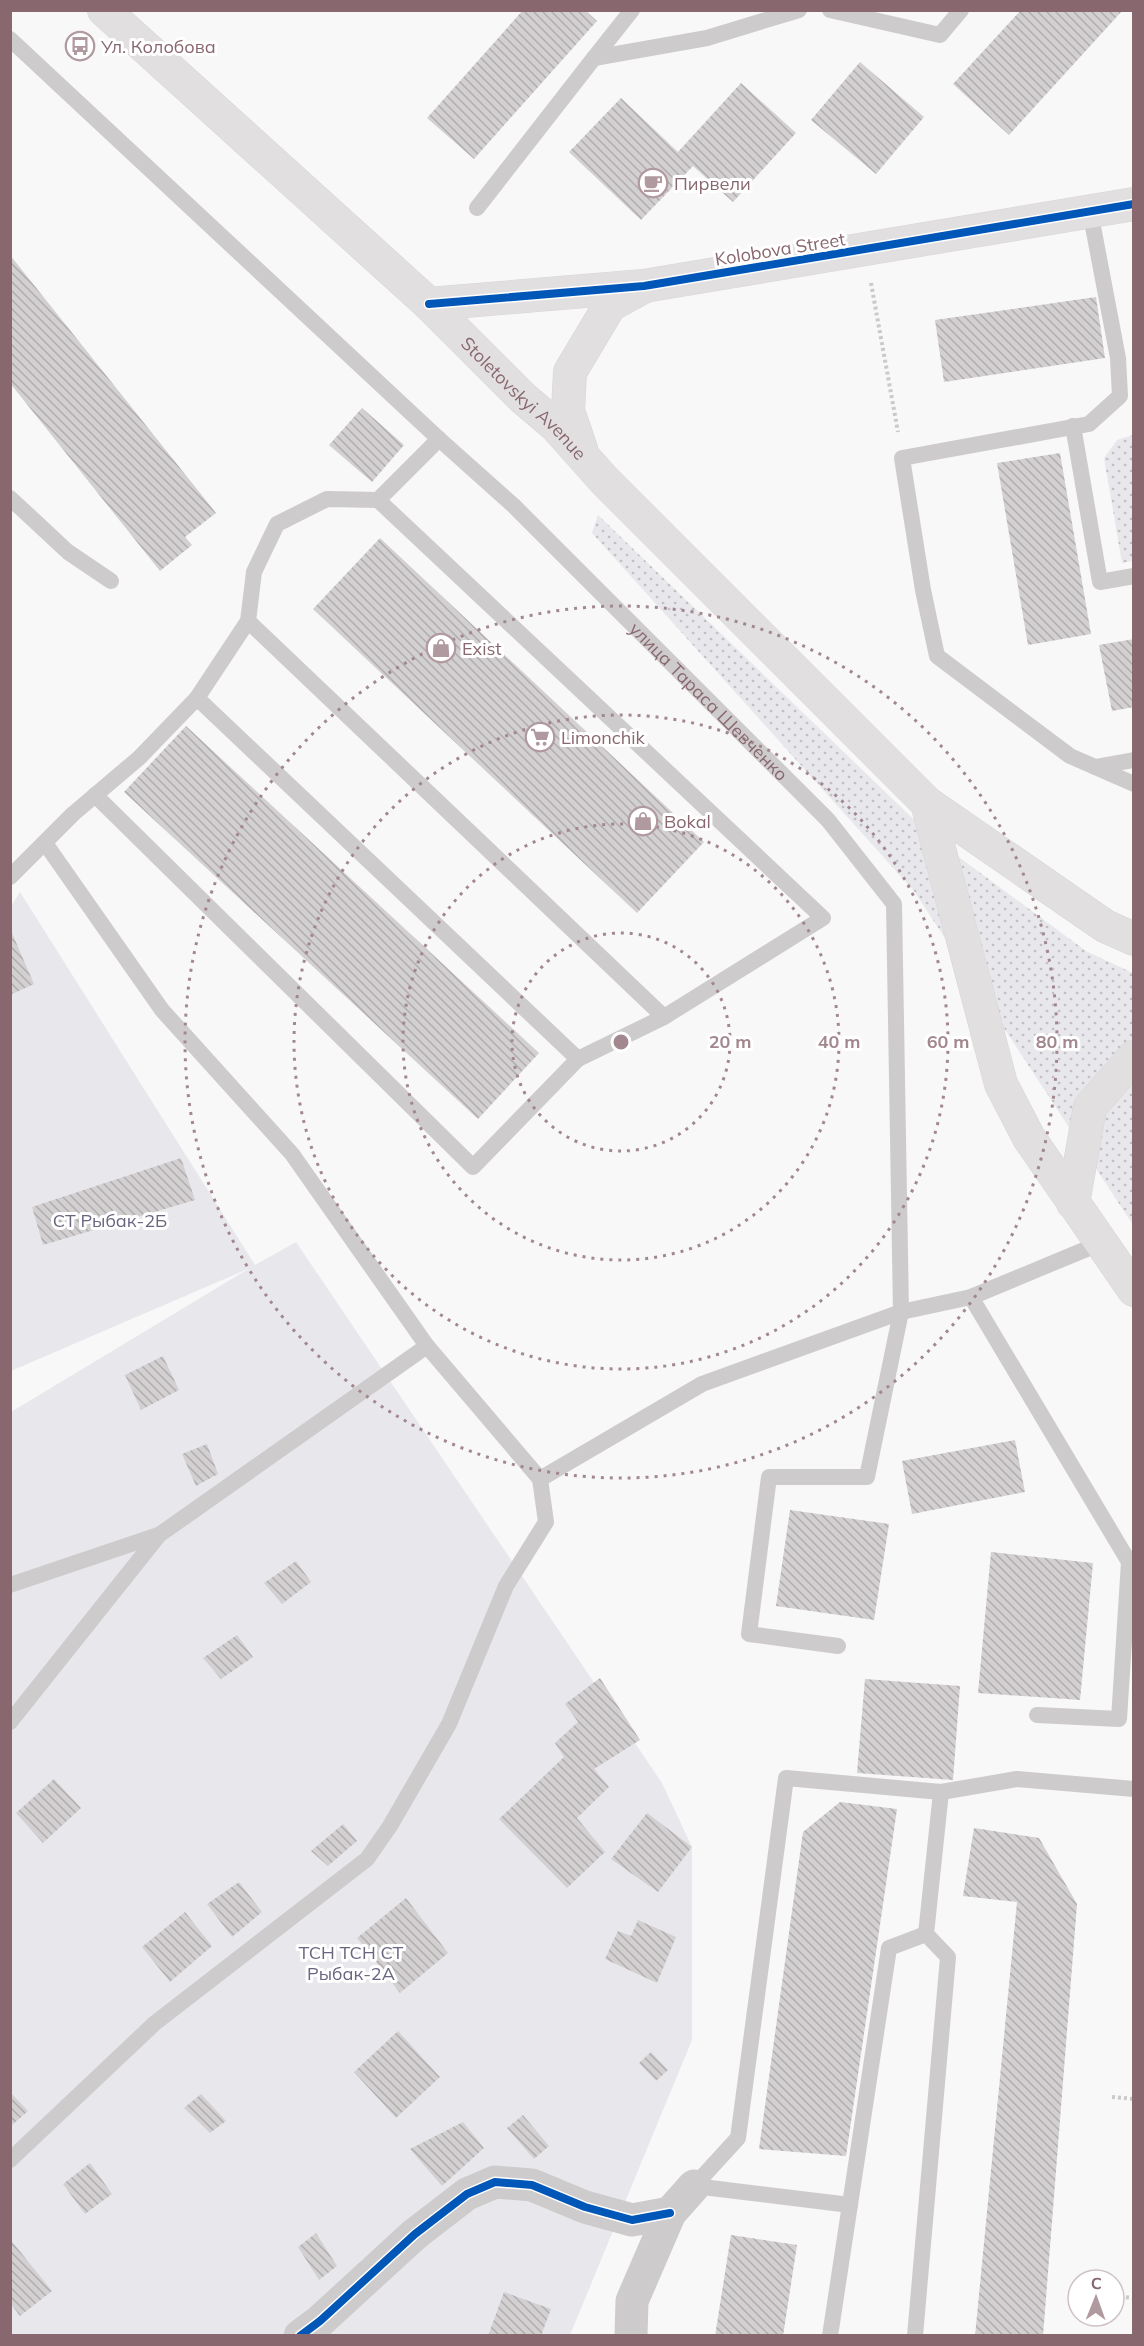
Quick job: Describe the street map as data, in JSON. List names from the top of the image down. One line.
{"streets":{"main road":["Kolobova Street","Stoletovskyi Avenue"],"lane":["улица Тараса Шевченко"]},"crossings":[["Kolobova Street","Stoletovskyi Avenue"]],"parks":["СТ Рыбак-2Б","ТСН ТСН СТ Рыбак-2А"],"places":{"bus stop":["Ул. Колобова"],"cafe":["Пирвели"],"shop":["Exist","Bokal"],"supermarket":["Limonchik"]},"north":"top","rings":["20 m","40 m","60 m","80 m"]}
